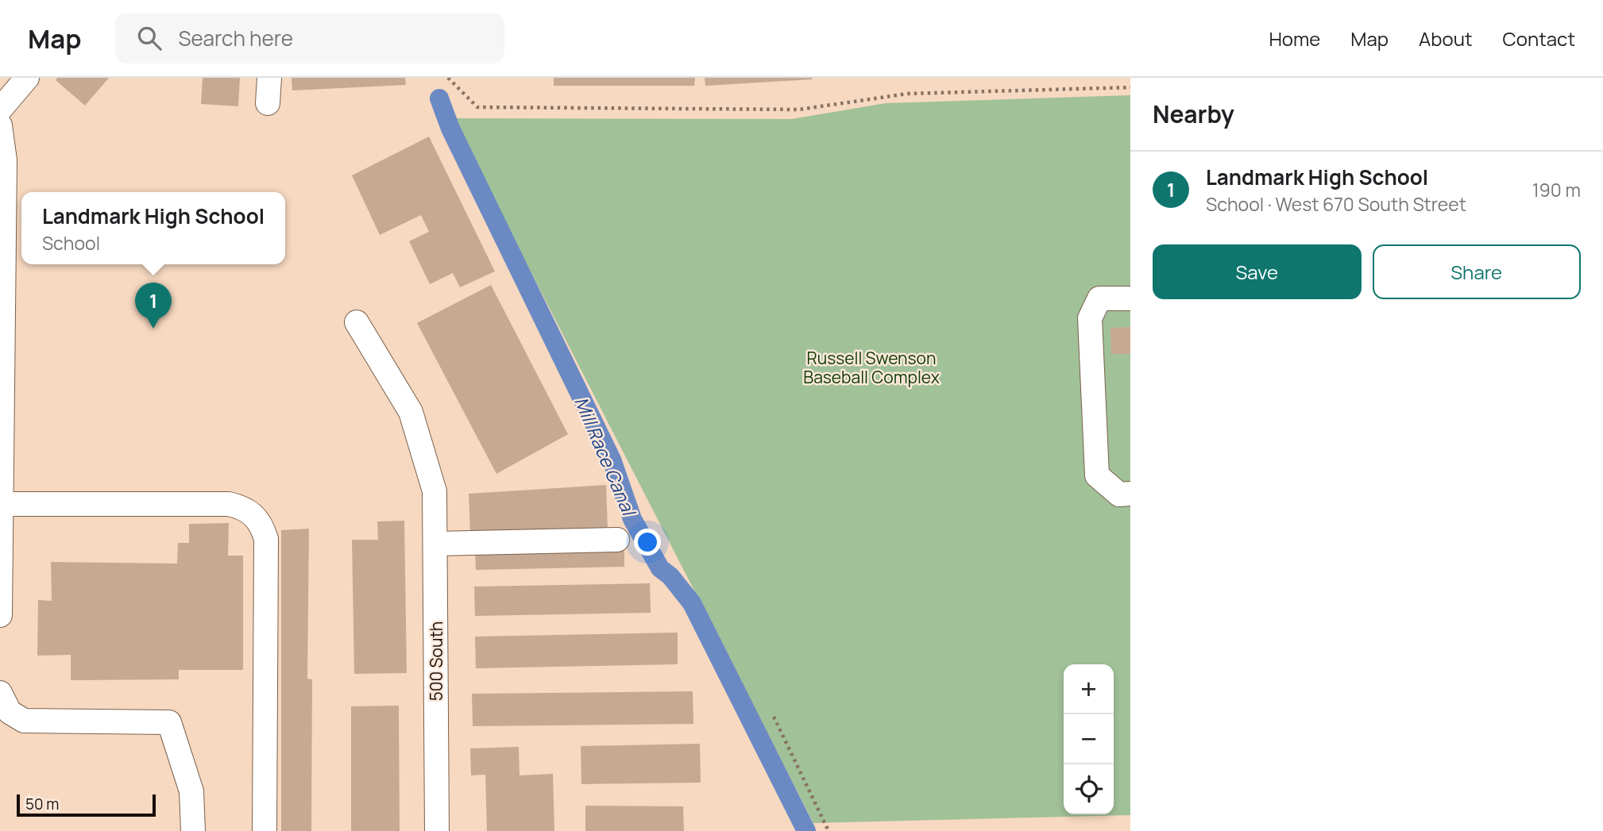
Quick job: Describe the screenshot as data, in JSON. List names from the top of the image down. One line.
{"streets":{"street":["500 South"]},"water":["Mill Race Canal"],"parks":["Russell Swenson Baseball Complex"],"scale_bar":"50 m","page":{"header":"Map","search":"Search here","nav":["Home","Map","About","Contact"],"heading":"Nearby","list":[{"mark":"1","name":"Landmark High School","note":"School · West 670 South Street","value":"190 m"}],"popup":["Landmark High School","School"],"buttons":["Save","Share"],"pins":"1","map_buttons":["+","−"],"scale":"50 m"}}
